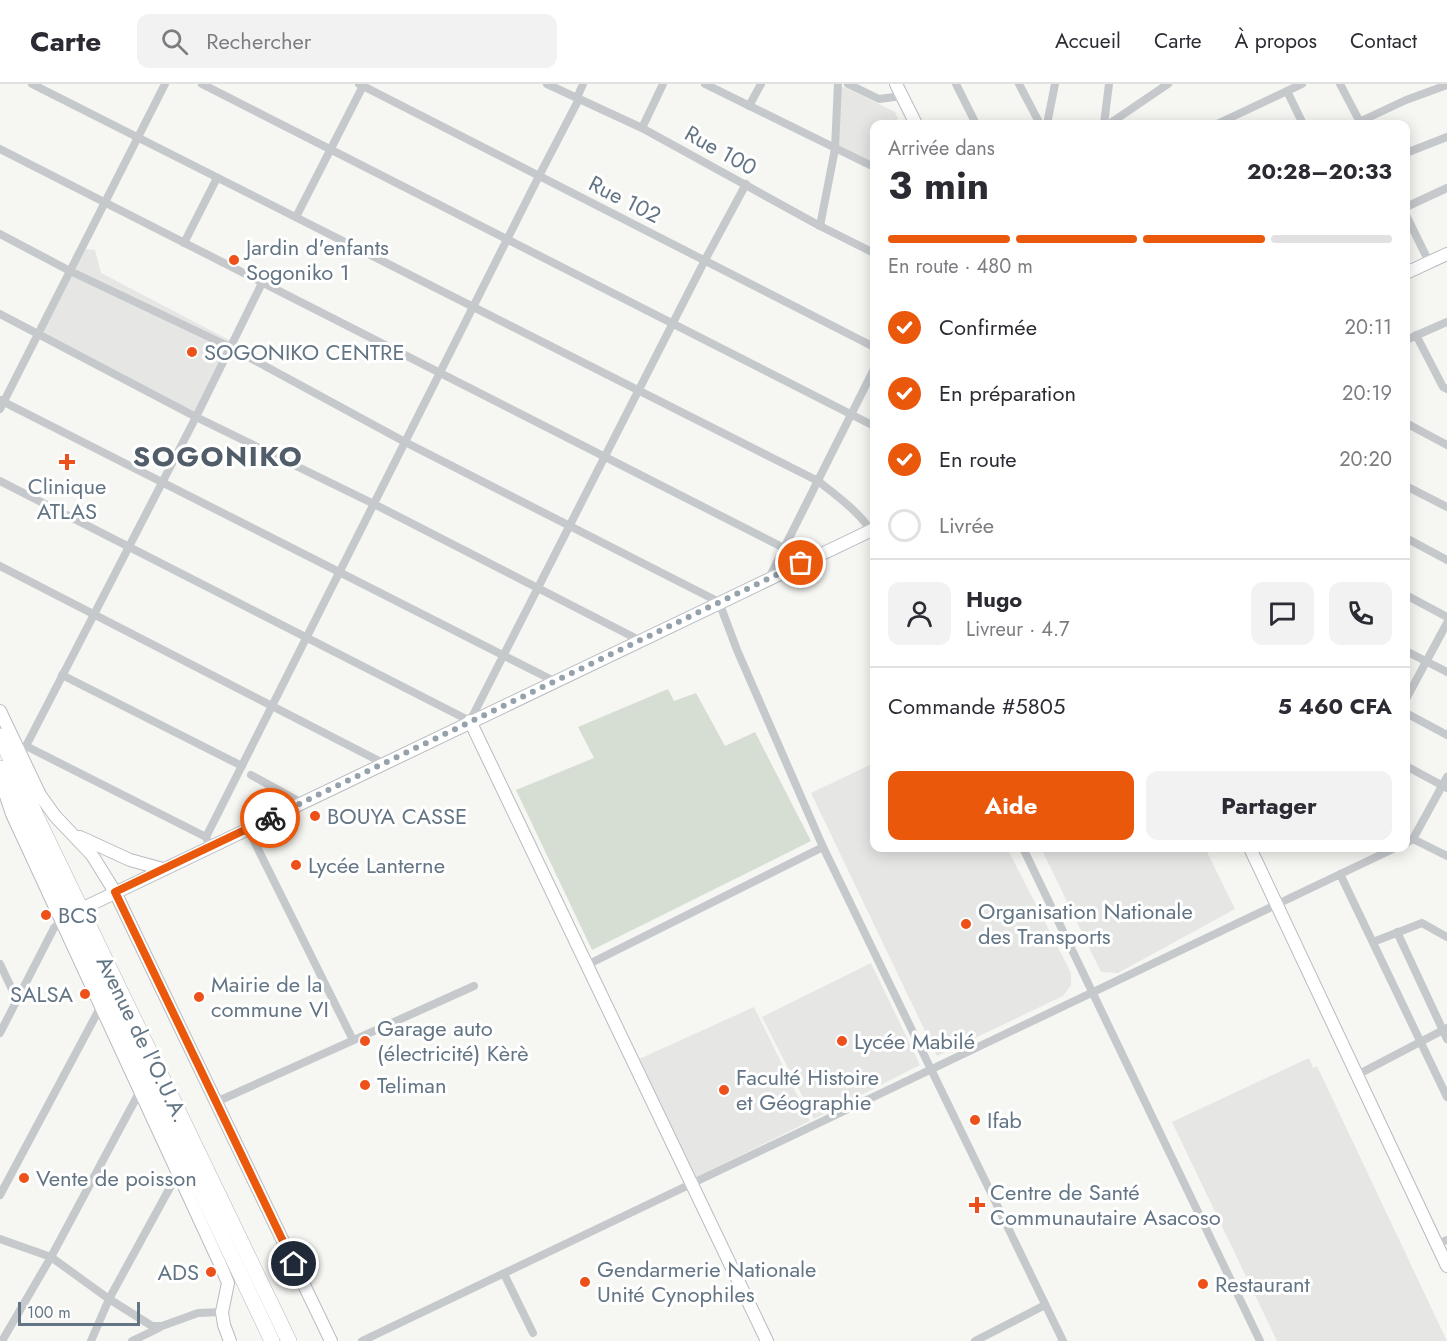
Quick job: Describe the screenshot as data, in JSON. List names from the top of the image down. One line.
{"streets":{"highway":["Avenue de l'O.U.A."],"street":["Rue 100","Rue 102"]},"districts":["SOGONIKO"],"places":{"other":["Jardin d'enfants Sogoniko 1","SOGONIKO CENTRE","BOUYA CASSE","Lycée Lanterne","BCS","Organisation Nationale des Transports","SALSA","Mairie de la commune VI","Garage auto (électricité) Kèrè","Lycée Mabilé","Teliman","Faculté Histoire et Géographie","Ifab","Vente de poisson","ADS","Gendarmerie Nationale Unité Cynophiles","Restaurant"],"health":["Clinique ATLAS","Centre de Santé Communautaire Asacoso"]},"scale_bar":"100 m","page":{"header":"Carte","search":"Rechercher","nav":["Accueil","Carte","À propos","Contact"],"heading":["3 min","Arrivée dans","20:28–20:33"],"panel":["Hugo","Livreur · 4.7","Commande #5805","5 460 CFA"],"bar":"En route · 480 m","list":[["Confirmée","20:11"],["En préparation","20:19"],["En route","20:20"],"Livrée"],"buttons":["Aide","Partager"],"scale":"100 m"}}
